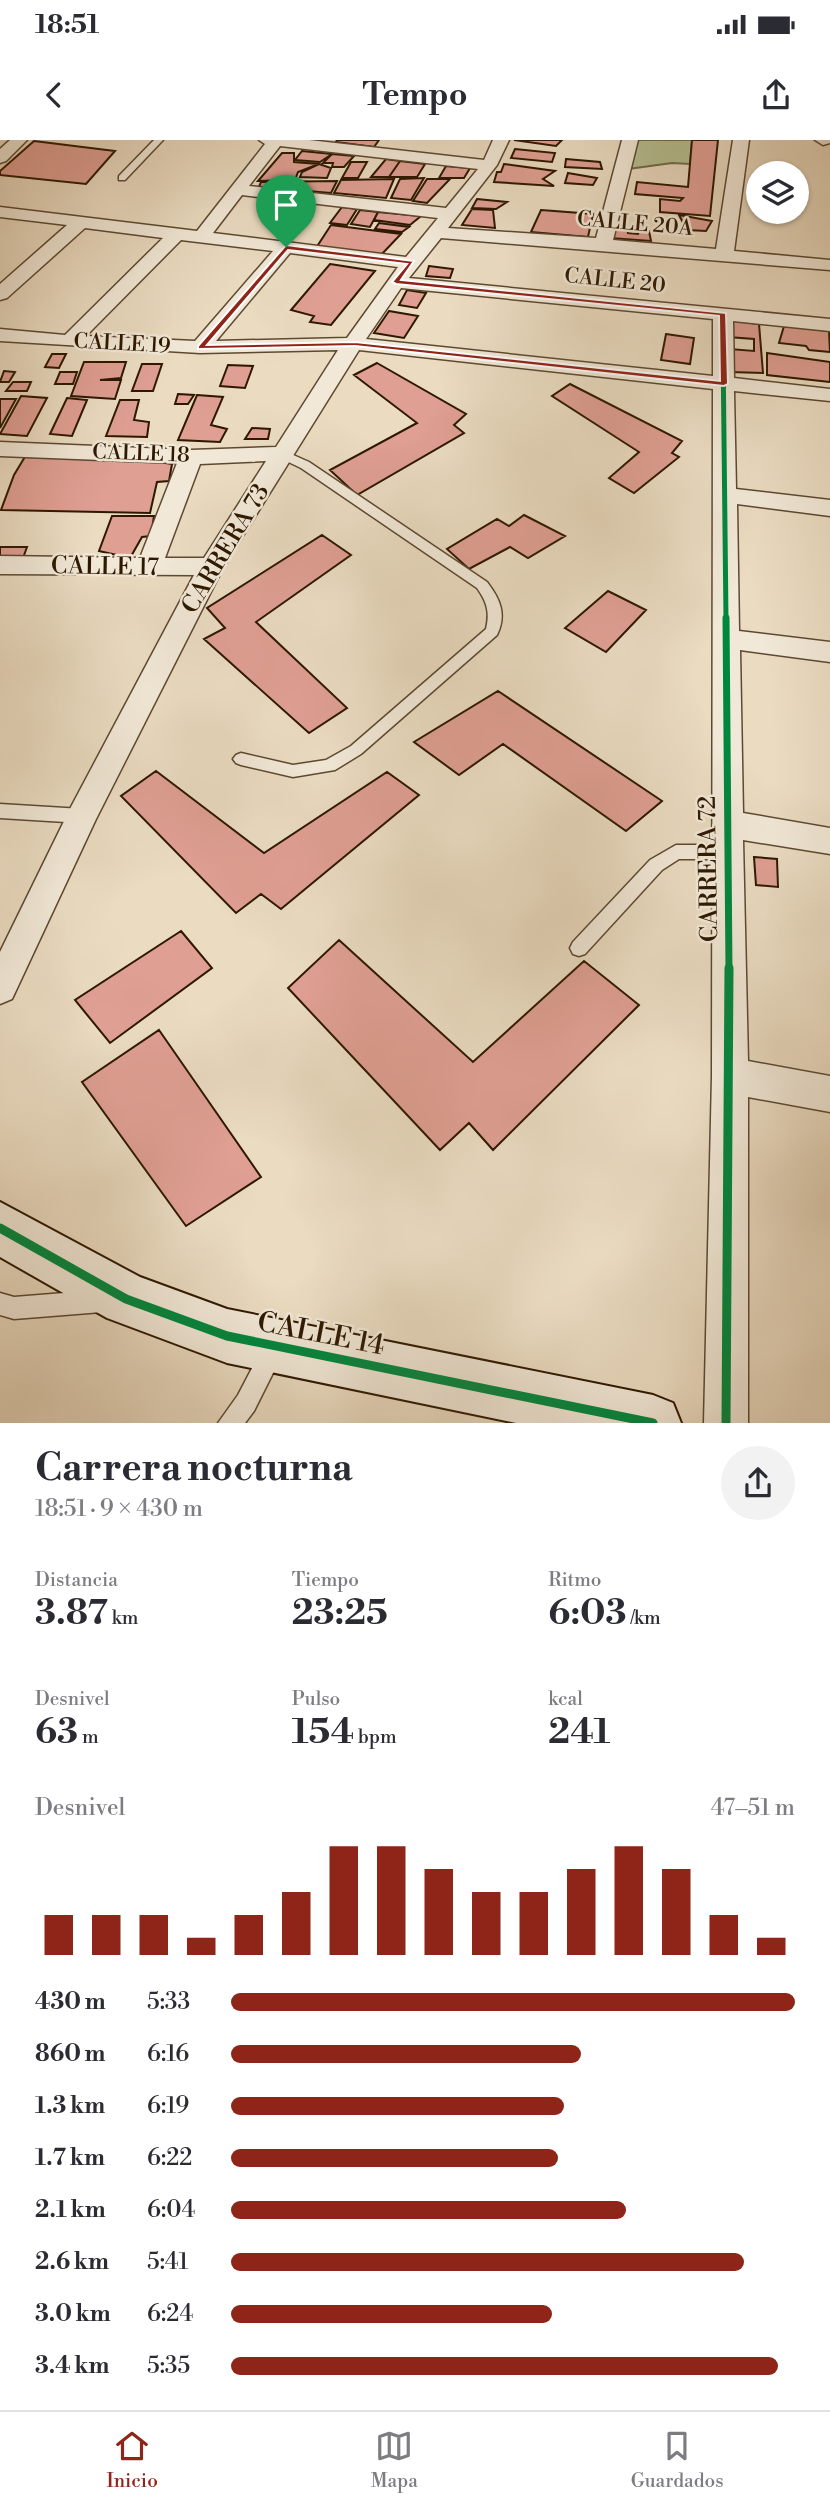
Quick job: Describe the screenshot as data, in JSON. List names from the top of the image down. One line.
{"streets":{"street":["CALLE 20A","CALLE 20","CALLE 19","CALLE 18","CARRERA 73","CALLE 17","CARRERA 72","CALLE 14"]},"crossings":[["CALLE 20A","CARRERA 73"],["CALLE 20","CARRERA 73"],["CALLE 20","CARRERA 72"],["CALLE 19","CARRERA 73"],["CALLE 19","CARRERA 72"],["CALLE 18","CARRERA 73"],["CARRERA 73","CALLE 17"]],"page":{"status":"18:51","header":"Tempo","heading":["Carrera nocturna","18:51 · 9 × 430 m"],"stats":[["Distancia","3.87 km"],["Tiempo","23:25"],["Ritmo","6:03 /km"],["Desnivel","63 m"],["Pulso","154 bpm"],["kcal","241"]],"chart":["Desnivel","47–51 m"],"list":[{"name":"430 m","note":"5:33"},{"name":"860 m","note":"6:16"},{"name":"1.3 km","note":"6:19"},{"name":"1.7 km","note":"6:22"},{"name":"2.1 km","note":"6:04"},{"name":"2.6 km","note":"5:41"},{"name":"3.0 km","note":"6:24"},{"name":"3.4 km","note":"5:35"}],"tabs":["Inicio","Mapa","Guardados"]}}
